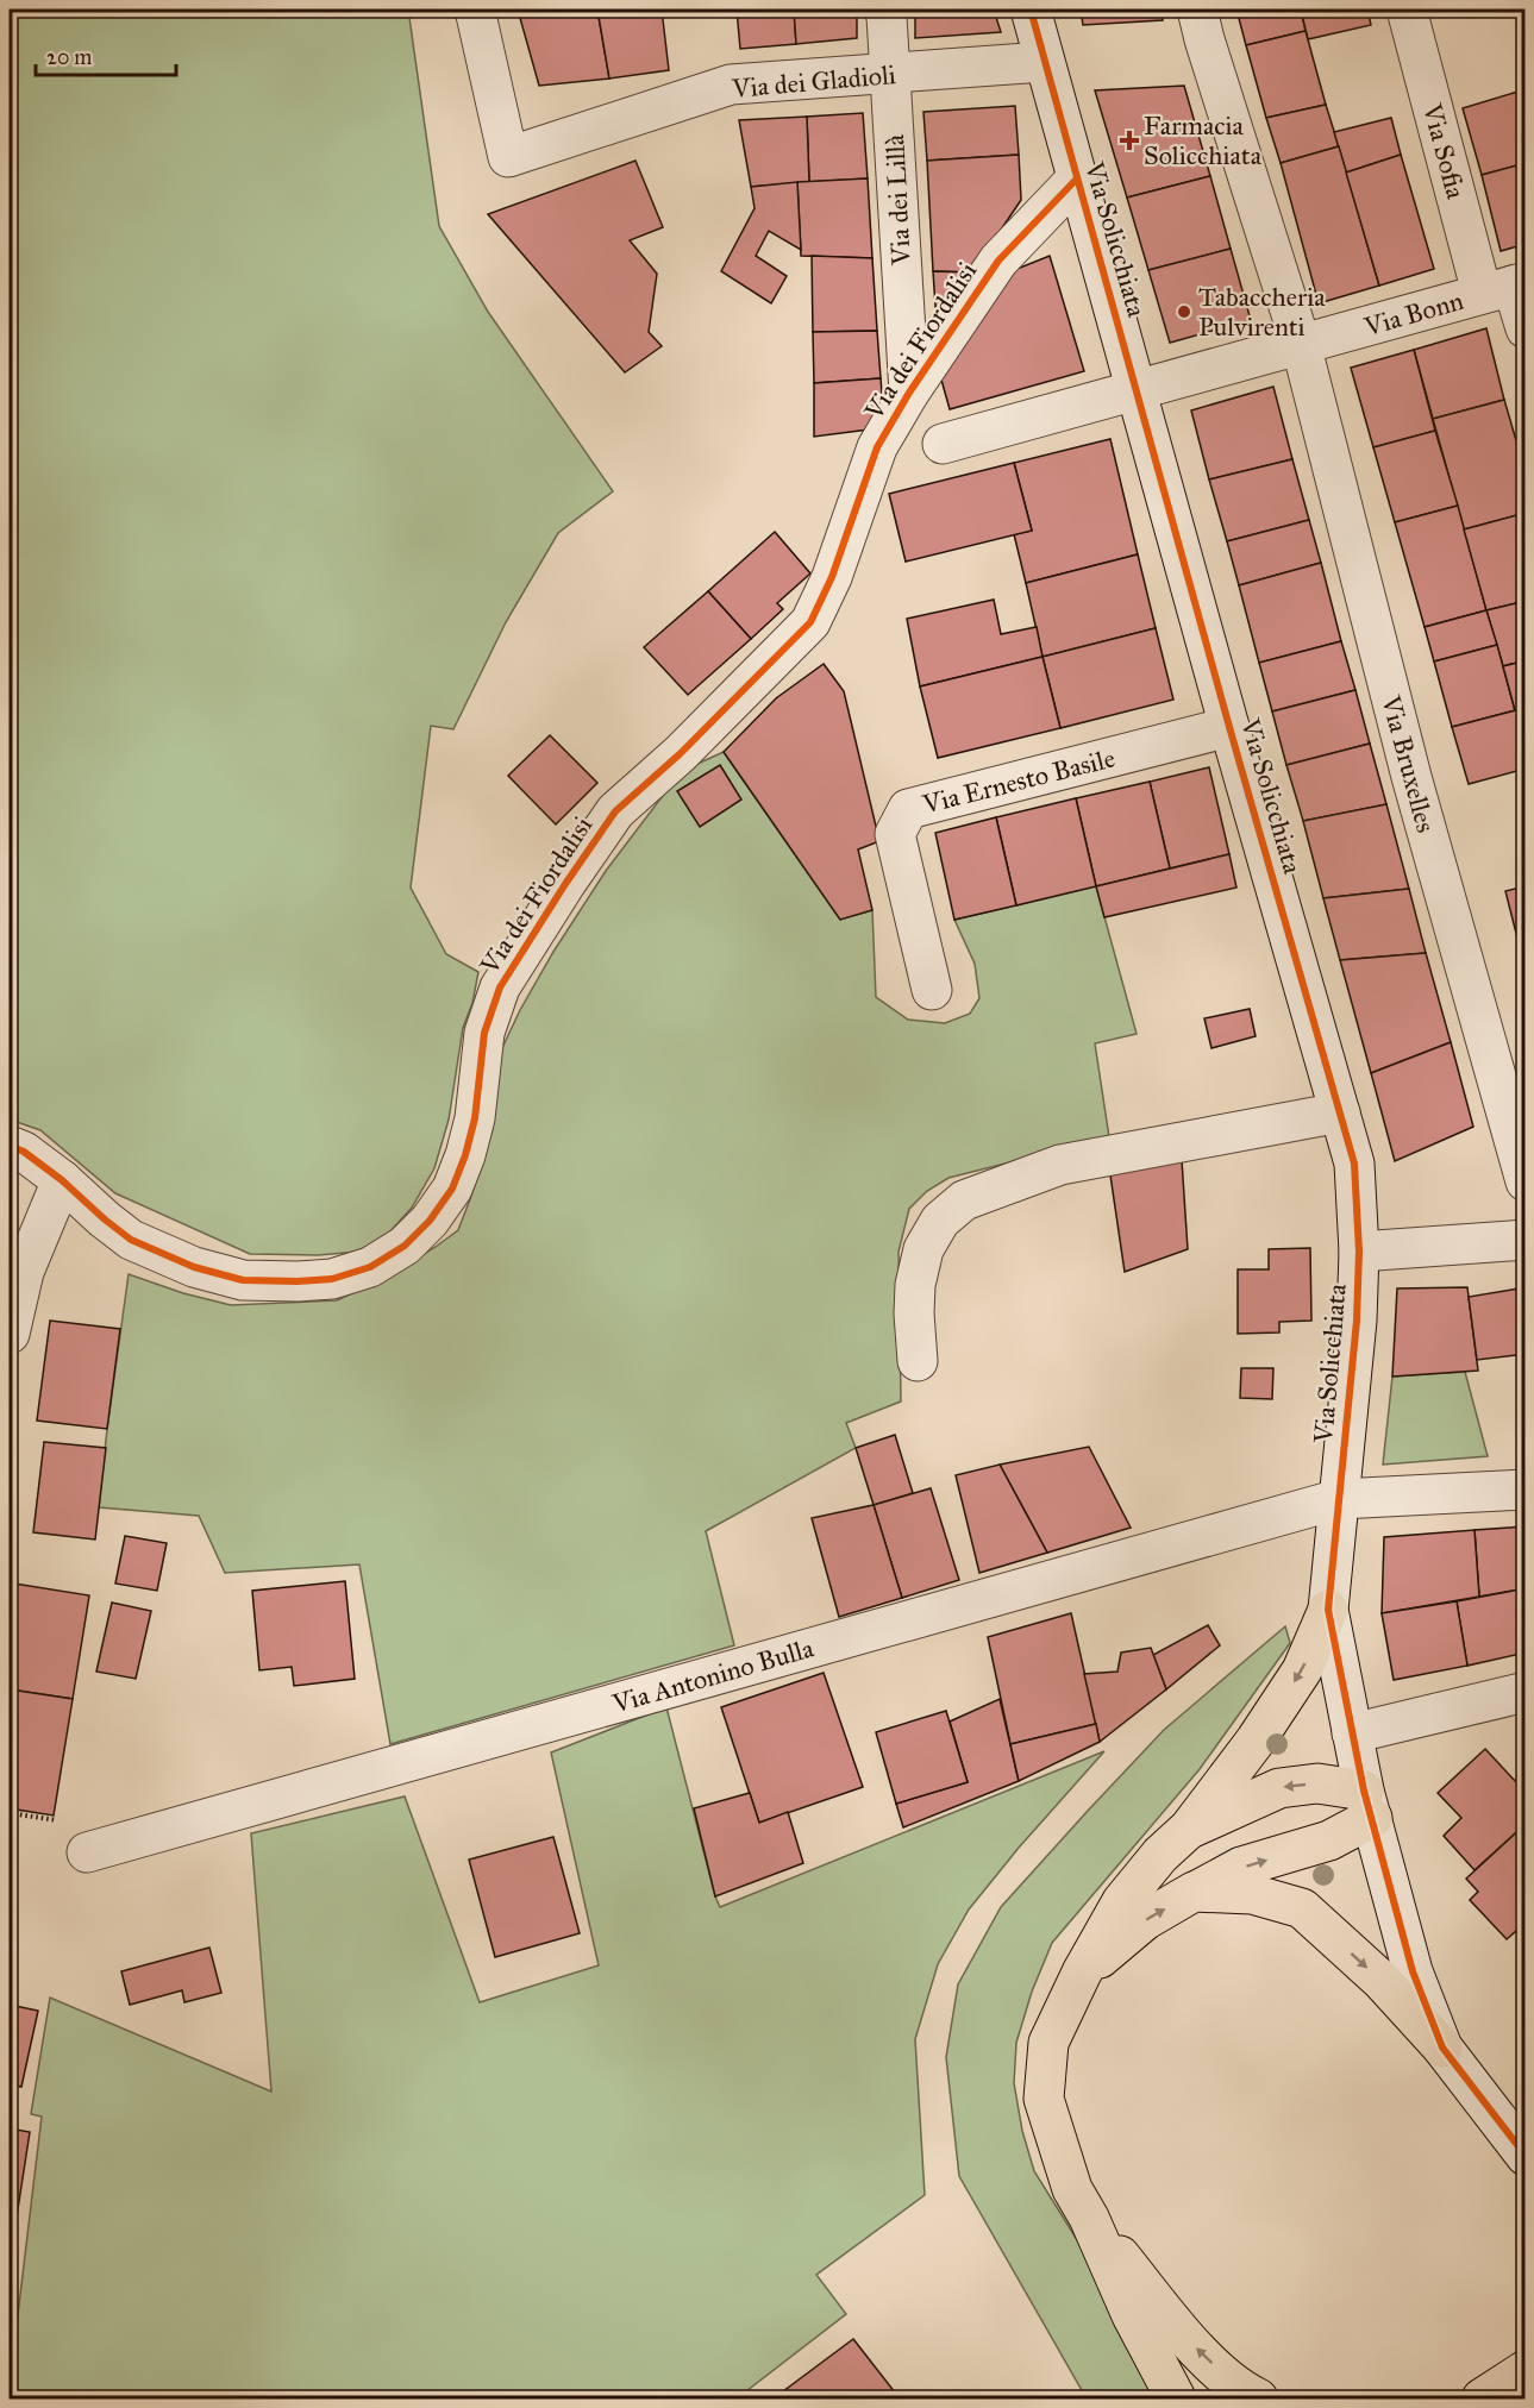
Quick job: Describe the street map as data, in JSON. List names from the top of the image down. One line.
{"streets":{"street":["Via dei Gladioli","Via Sofia","Via dei Lillà","Via Solicchiata","Via Bonn","Via dei Fiordalisi","Via Bruxelles","Via Ernesto Basile","Via Antonino Bulla"]},"crossings":[["Via dei Gladioli","Via dei Lillà"],["Via dei Gladioli","Via Solicchiata"],["Via Sofia","Via Bonn"],["Via dei Lillà","Via dei Fiordalisi"],["Via Solicchiata","Via Bonn"],["Via Solicchiata","Via dei Fiordalisi"],["Via Solicchiata","Via Ernesto Basile"],["Via Solicchiata","Via Antonino Bulla"],["Via Bonn","Via Bruxelles"]],"places":{"health":["Farmacia Solicchiata"],"other":["Tabaccheria Pulvirenti"]},"scale_bar":"20 m"}
